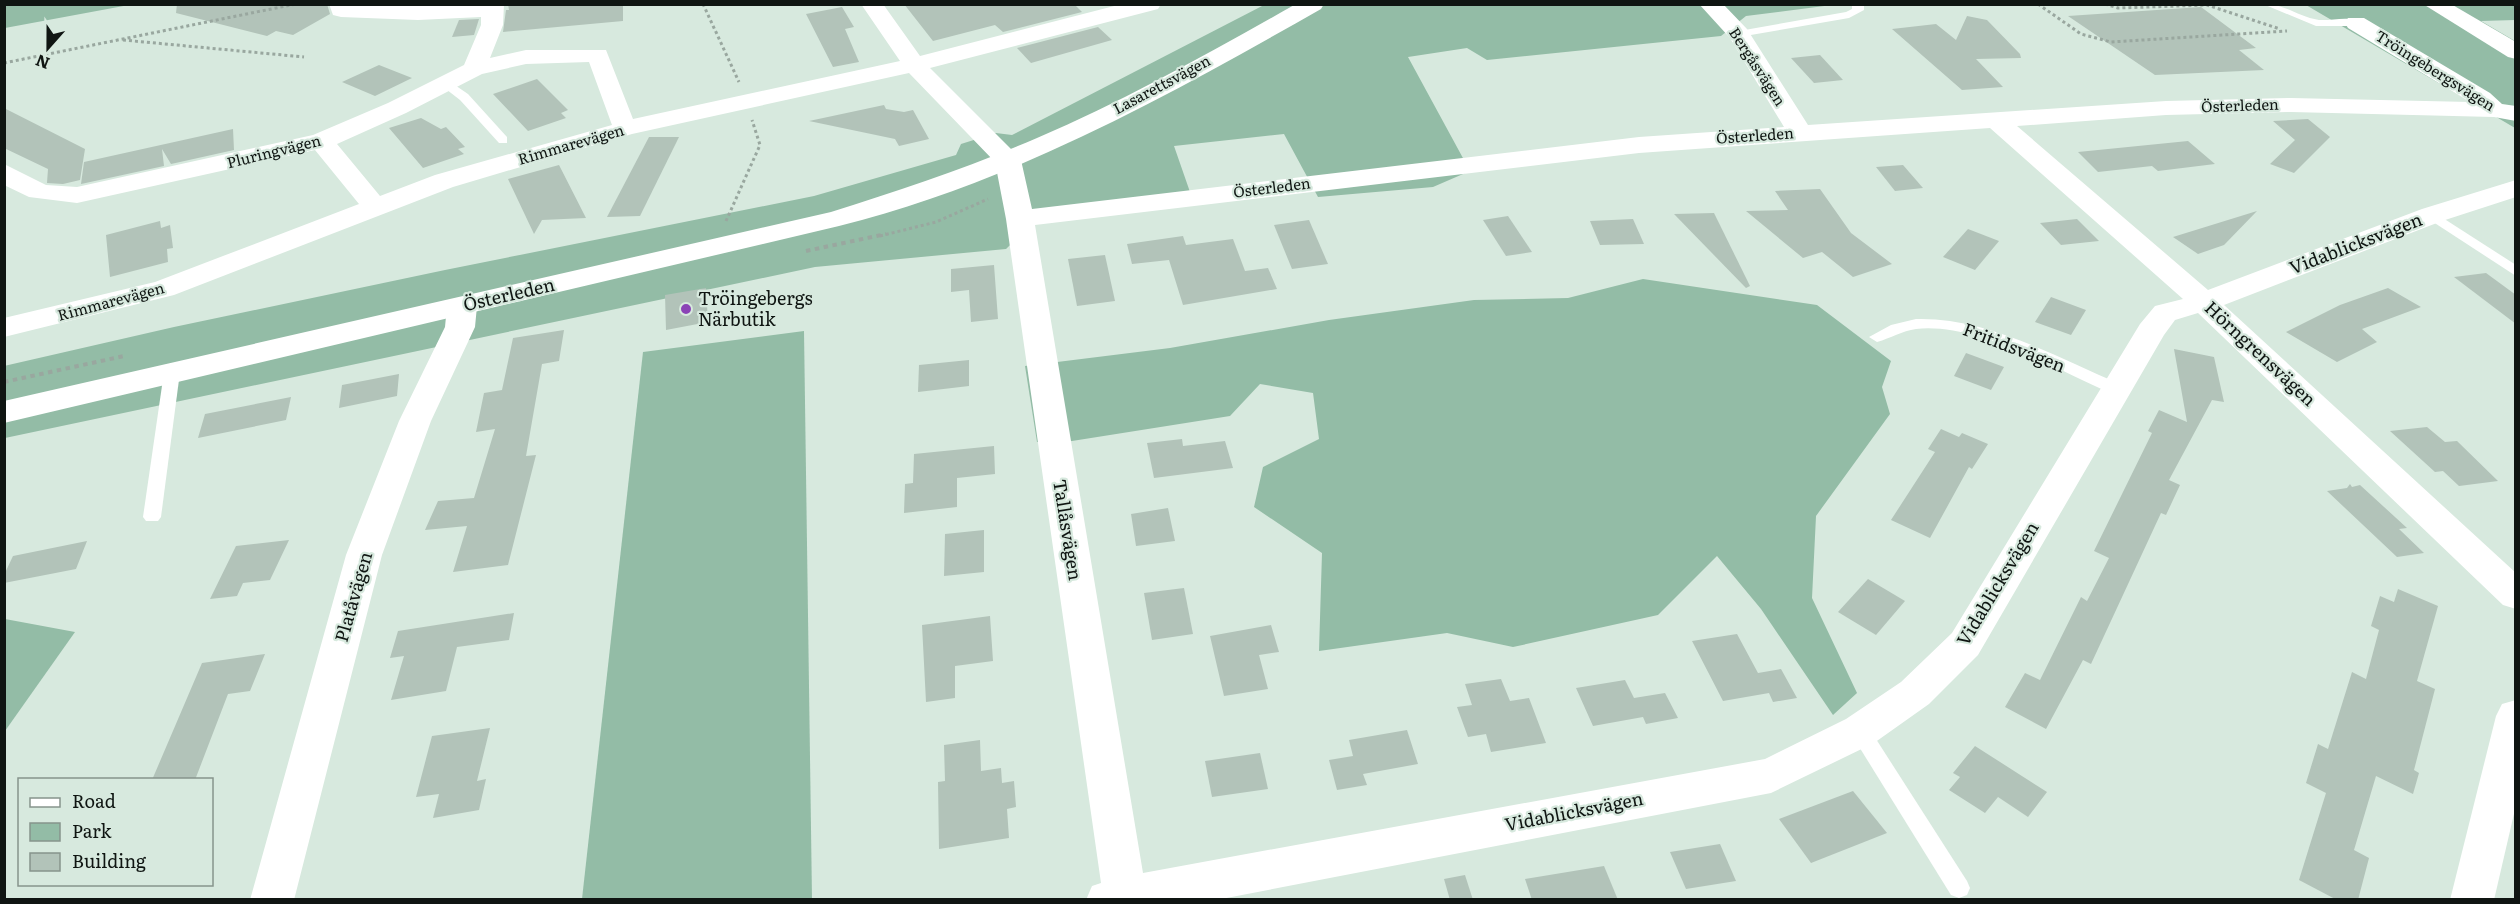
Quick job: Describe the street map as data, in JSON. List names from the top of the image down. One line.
{"streets":{"street":["Bergåsvägen","Tröingebergsvägen","Lasarettsvägen","Österleden","Rimmarevägen","Pluringvägen","Vidablicksvägen","Hörngrensvägen","Tallåsvägen","Platåvägen"],"lane":["Fritidsvägen"]},"crossings":[["Bergåsvägen","Österleden"],["Tröingebergsvägen","Österleden"],["Lasarettsvägen","Österleden"],["Lasarettsvägen","Tallåsvägen"],["Österleden","Hörngrensvägen"],["Österleden","Tallåsvägen"],["Österleden","Platåvägen"],["Rimmarevägen","Pluringvägen"],["Vidablicksvägen","Fritidsvägen"],["Vidablicksvägen","Hörngrensvägen"],["Vidablicksvägen","Tallåsvägen"]],"places":["Tröingebergs Närbutik"],"legend":["Road","Park","Building"],"north":"bottom"}
